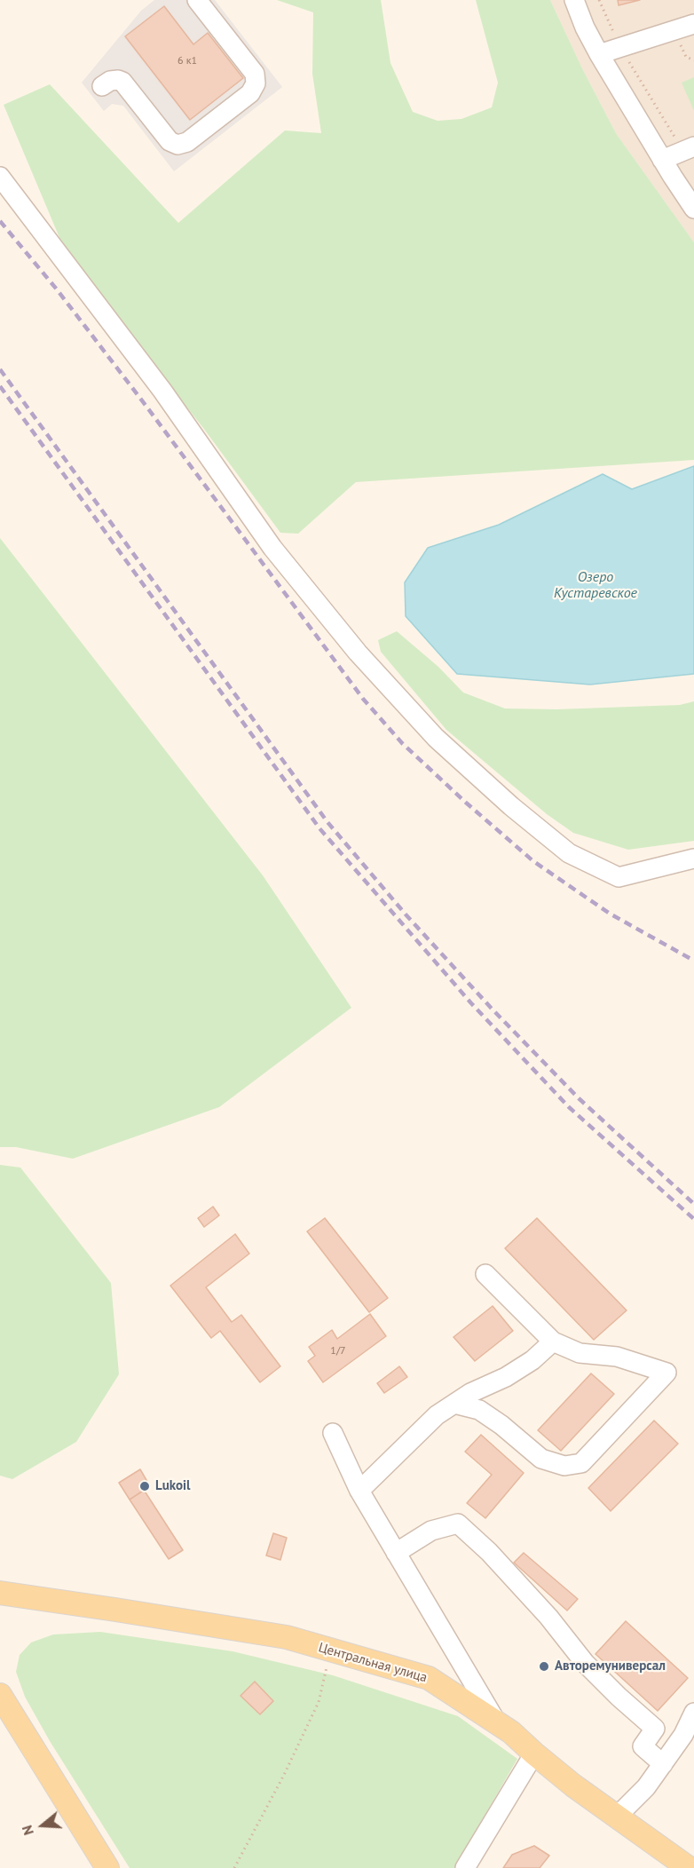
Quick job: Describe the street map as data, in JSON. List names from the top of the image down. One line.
{"streets":{"main road":["Центральная улица"]},"water":["Озеро Кустаревское"],"places":["Lukoil","Авторемуниверсал"],"house_numbers":["6 к1","1/7"],"north":"left"}
